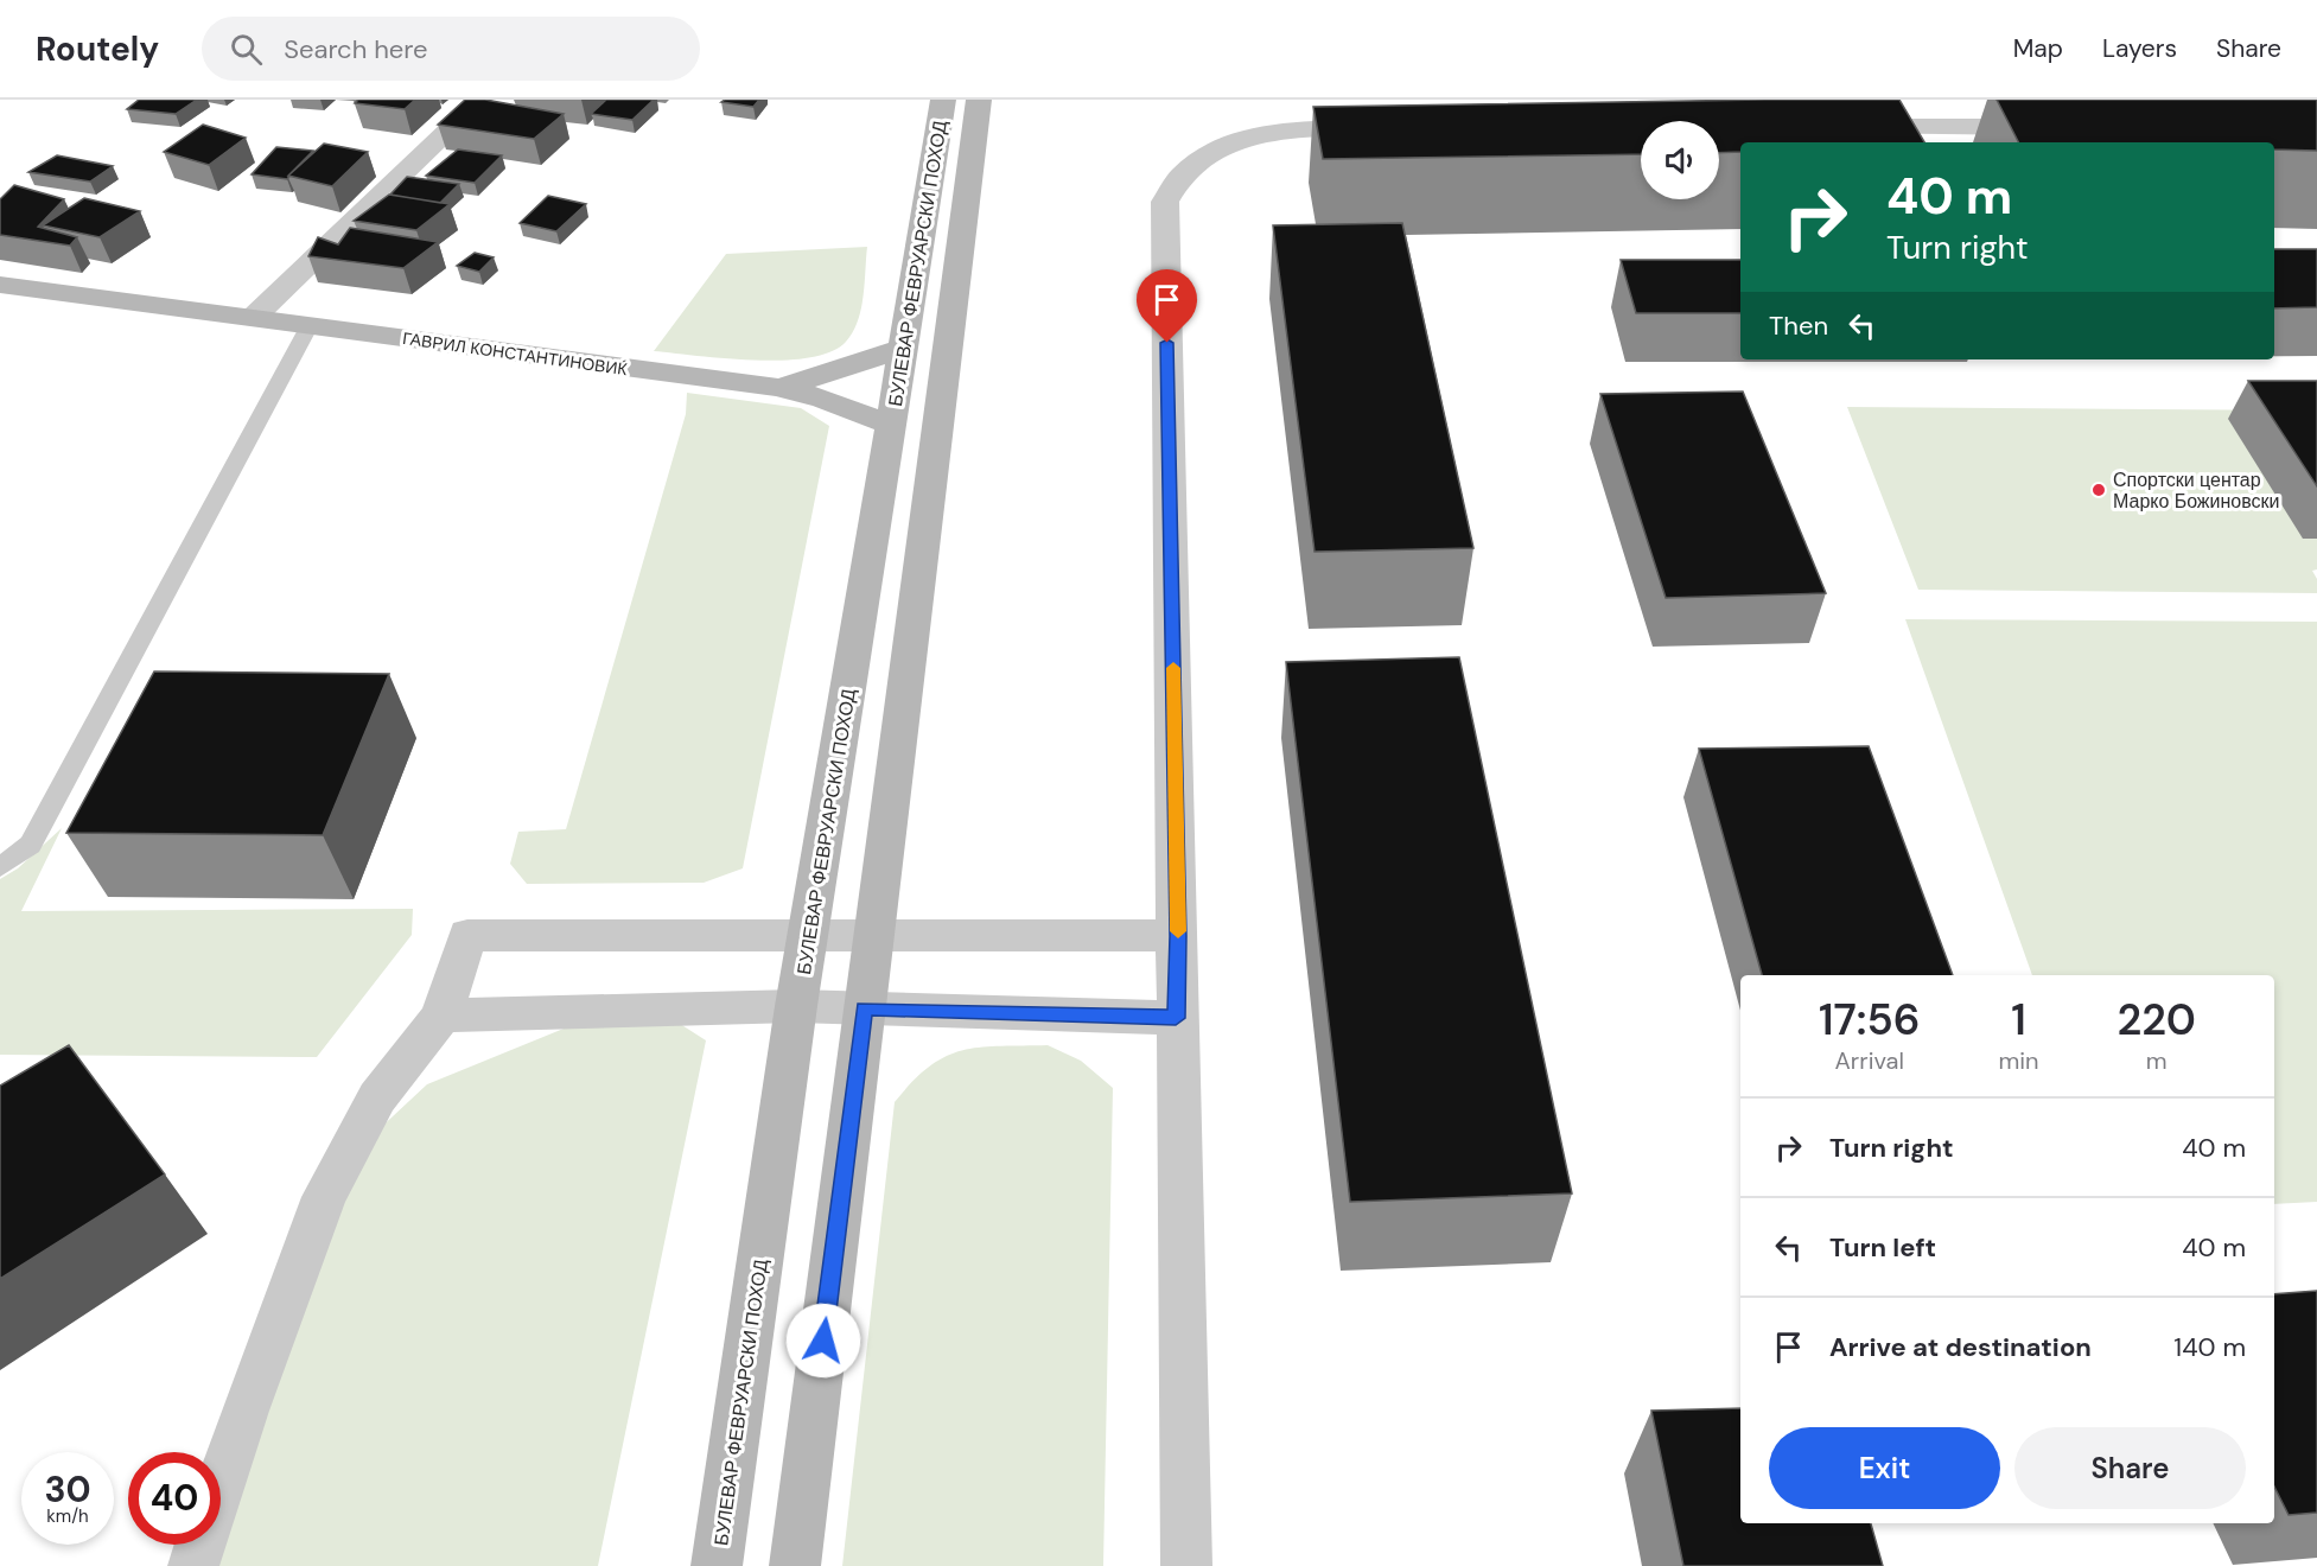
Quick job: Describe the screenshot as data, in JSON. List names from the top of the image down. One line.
{"streets":{"street":["БУЛЕВАР ФЕВРУАРСКИ ПОХОД","ГАВРИЛ КОНСТАНТИНОВИЌ"]},"crossings":[["БУЛЕВАР ФЕВРУАРСКИ ПОХОД","ГАВРИЛ КОНСТАНТИНОВИЌ"]],"places":["Спортски центар Марко Божиновски"],"page":{"header":"Routely","search":"Search here","nav":["Map","Layers","Share"],"turn":["40 m","Turn right"],"then":"Then","eta":["17:56","Arrival","1","min","220","m"],"list":[{"name":"Turn right","value":"40 m"},{"name":"Turn left","value":"40 m"},{"name":"Arrive at destination","value":"140 m"}],"buttons":["Exit","Share"],"speed":"30 km/h","limit":"40"}}
